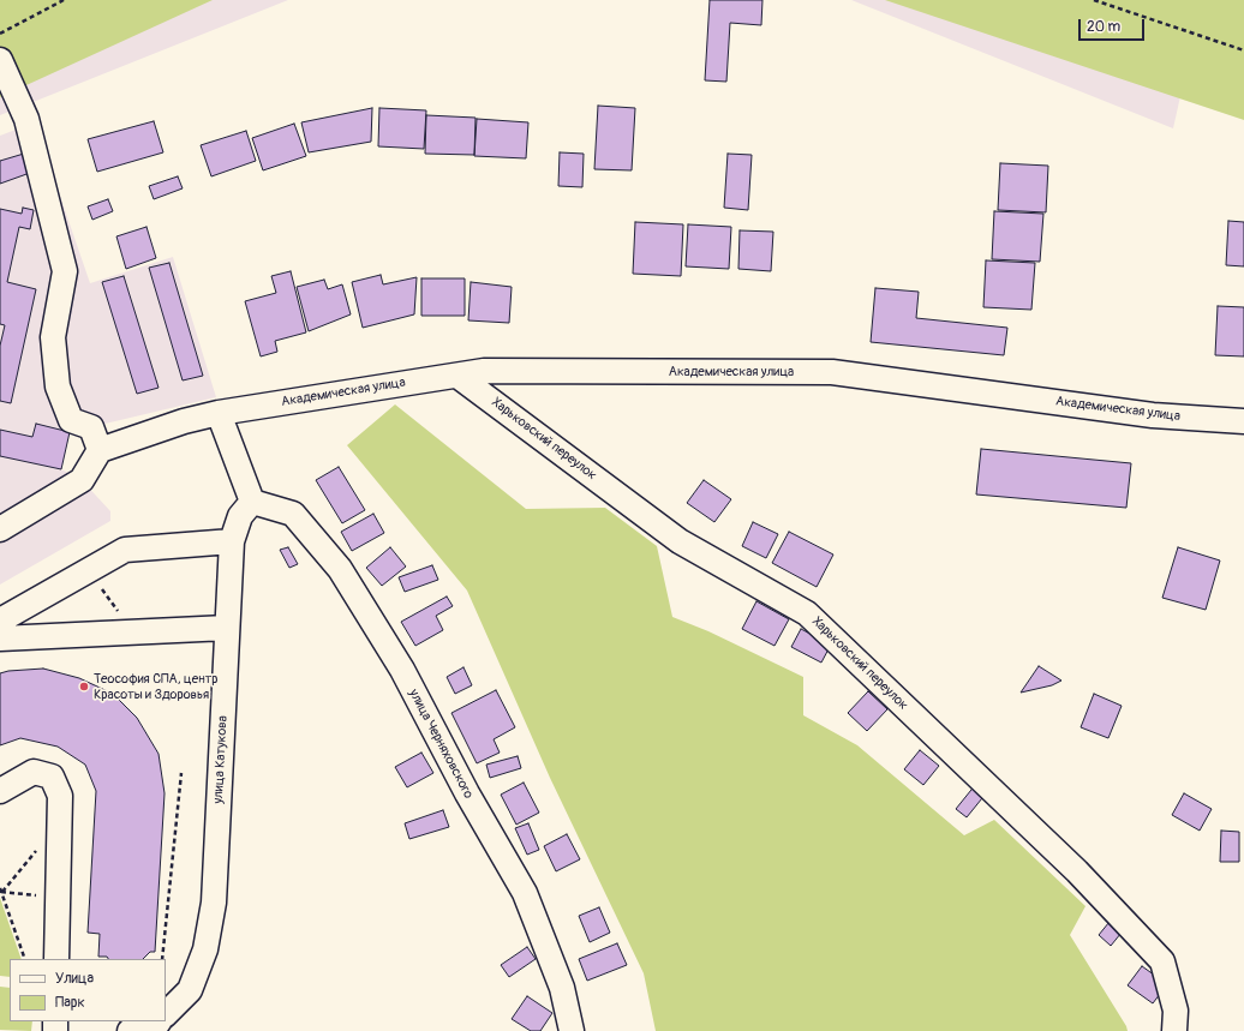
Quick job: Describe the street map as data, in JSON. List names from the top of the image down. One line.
{"streets":{"street":["Академическая улица","Харьковский переулок","улица Черняховского","улица Катукова"]},"crossings":[["Академическая улица","Харьковский переулок"]],"places":["Теософия СПА, центр Красоты и Здоровья"],"legend":["Улица","Парк"],"scale_bar":"20 m"}
